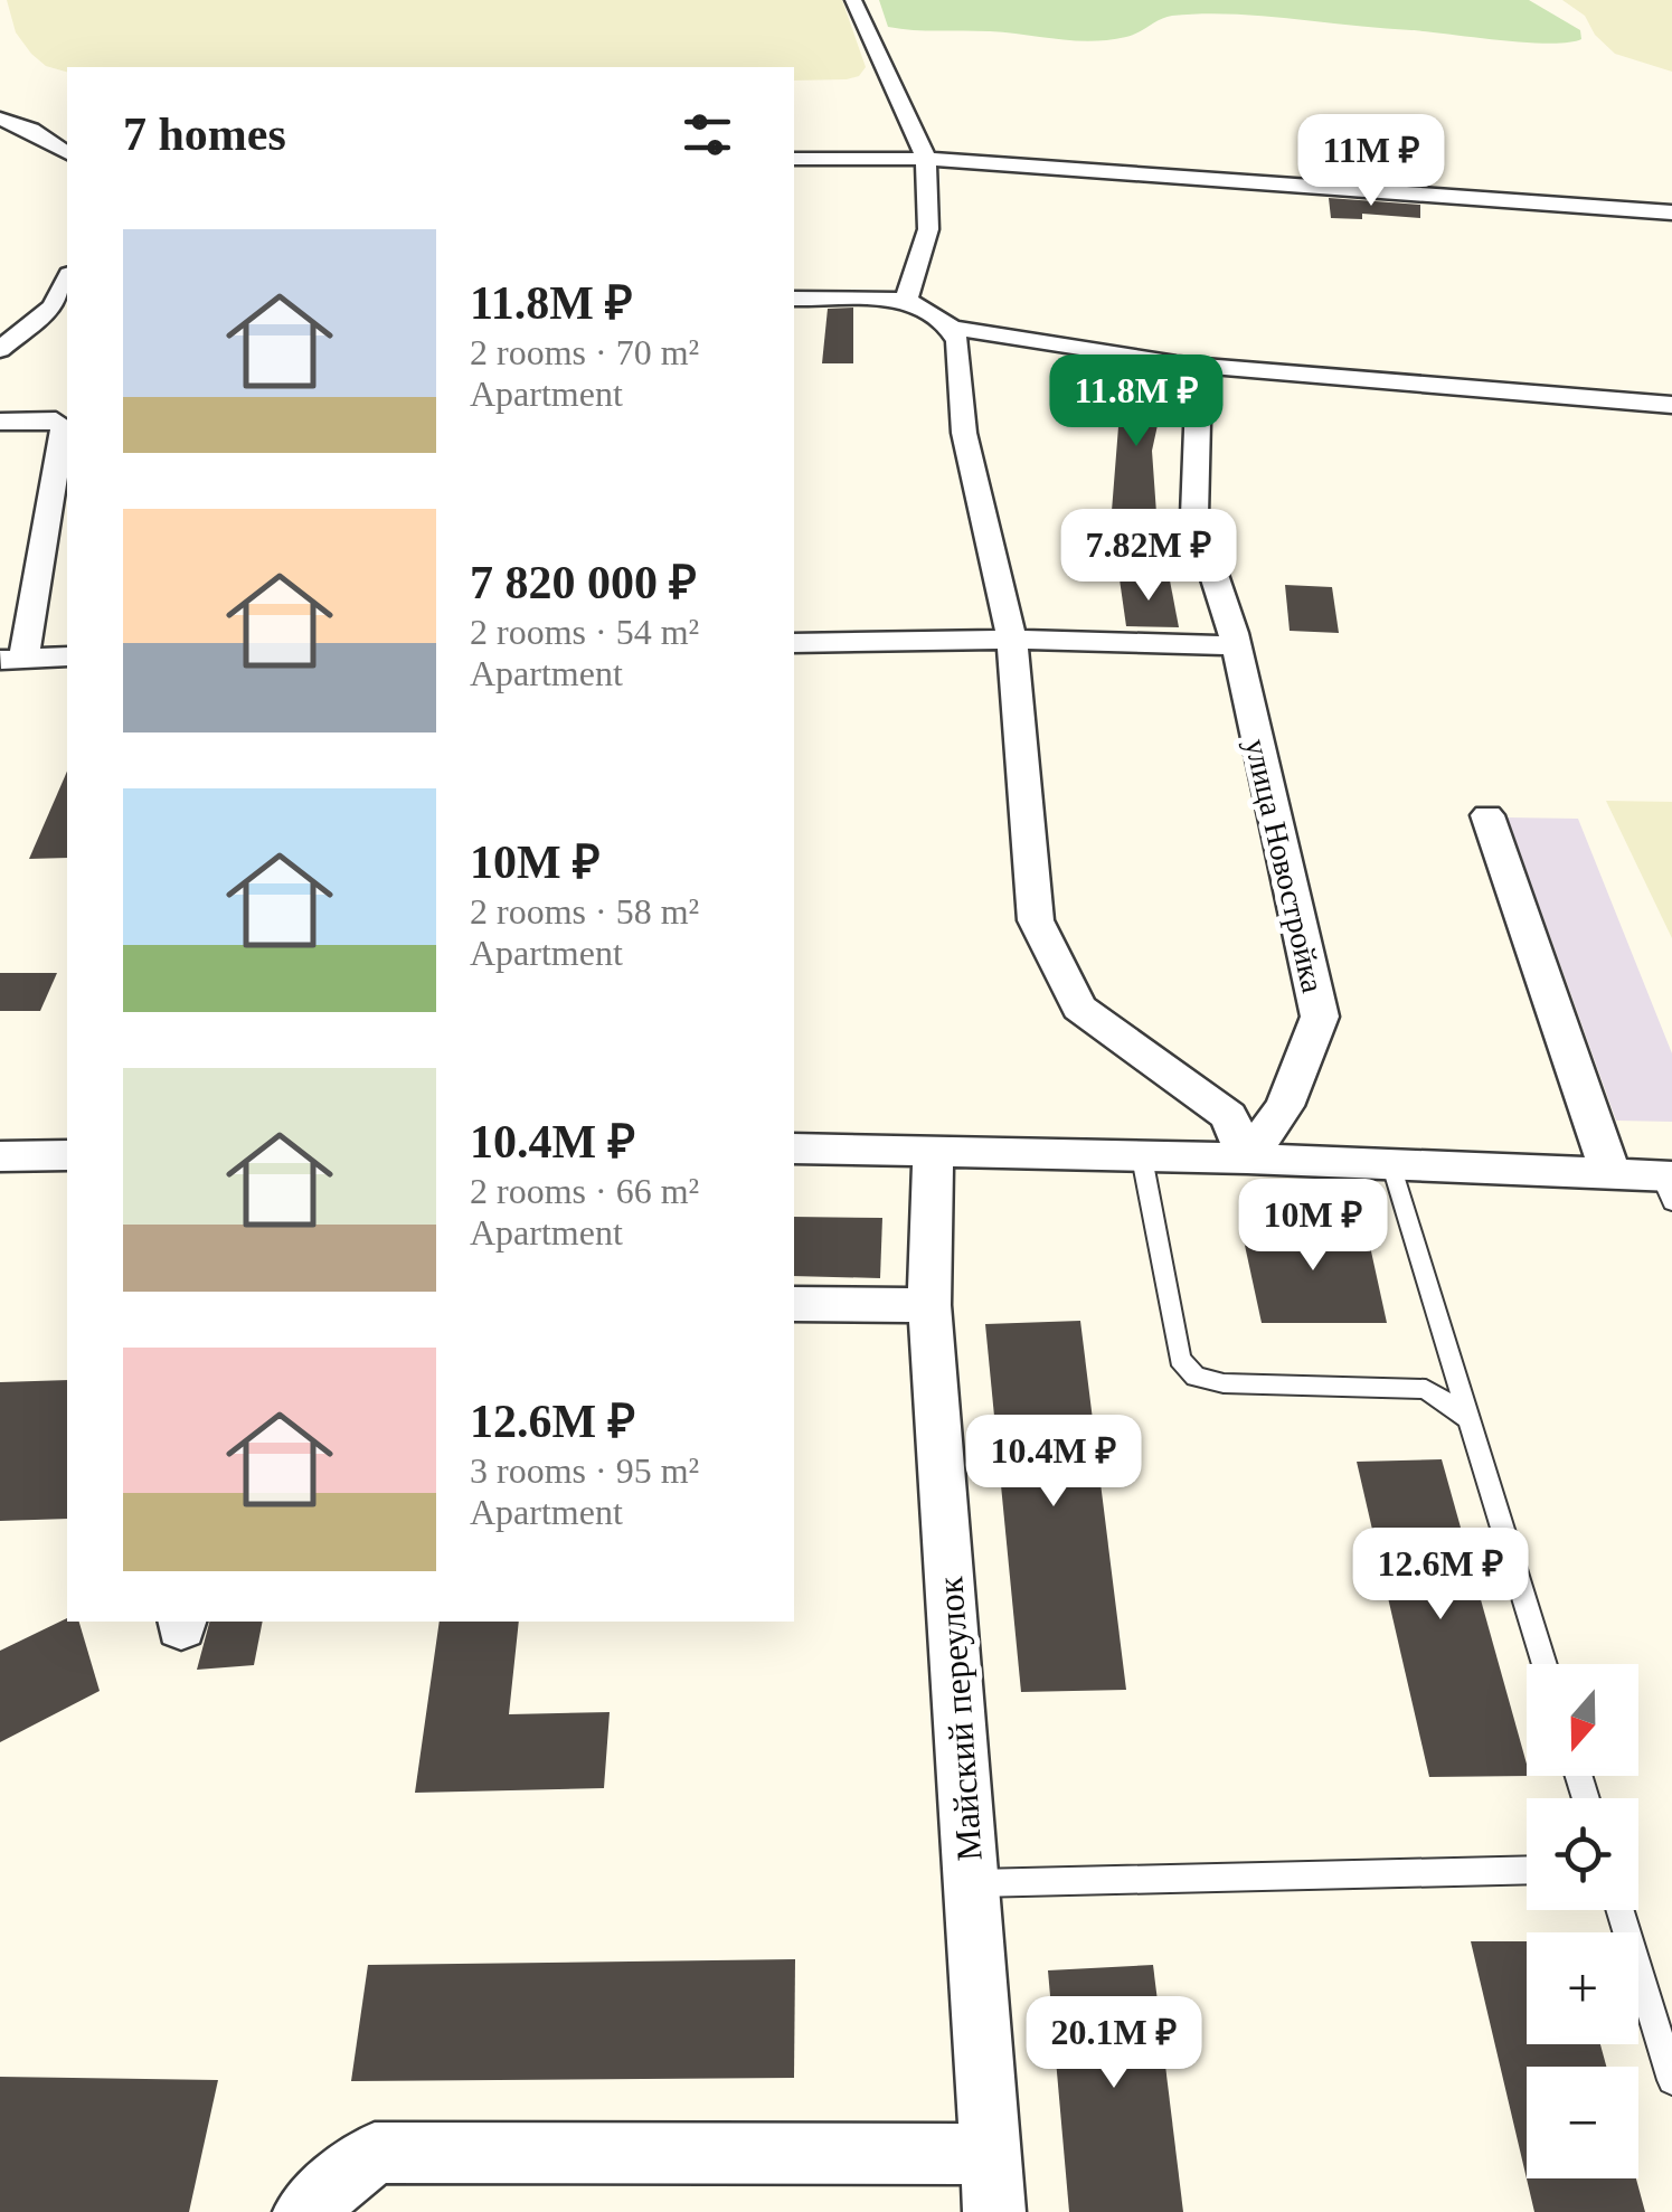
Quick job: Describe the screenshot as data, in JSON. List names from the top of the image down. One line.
{"streets":{"street":["улица Новостройка","Майский переулок"]},"north":"bottom","page":{"heading":"7 homes","price":["11M ₽","11.8M ₽","7.82M ₽","10M ₽","10.4M ₽","12.6M ₽","20.1M ₽"],"list":[{"name":"11.8M ₽","note":"2 rooms · 70 m² · Apartment"},{"name":"7 820 000 ₽","note":"2 rooms · 54 m² · Apartment"},{"name":"10M ₽","note":"2 rooms · 58 m² · Apartment"},{"name":"10.4M ₽","note":"2 rooms · 66 m² · Apartment"},{"name":"12.6M ₽","note":"3 rooms · 95 m² · Apartment"}],"map_buttons":["+","−"]}}
